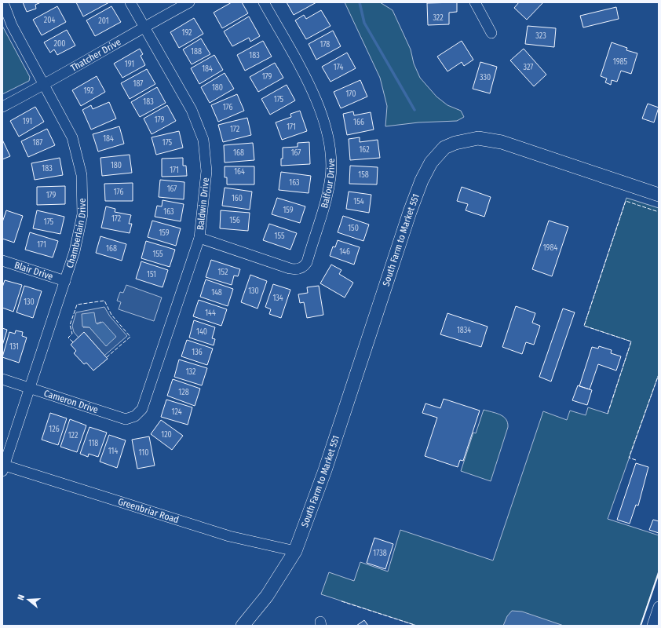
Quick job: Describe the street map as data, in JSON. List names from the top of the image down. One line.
{"streets":{"main road":["South Farm to Market 551"],"street":["Thatcher Drive","Balfour Drive","Baldwin Drive","Chamberlain Drive","Blair Drive","Cameron Drive","Greenbriar Road"]},"crossings":[["Thatcher Drive","Baldwin Drive"],["Thatcher Drive","Chamberlain Drive"],["Balfour Drive","Baldwin Drive"],["Baldwin Drive","Cameron Drive"],["Chamberlain Drive","Blair Drive"],["Chamberlain Drive","Cameron Drive"],["Chamberlain Drive","Greenbriar Road"],["South Farm to Market 551","Greenbriar Road"]],"house_numbers":["322","204","201","192","323","200","178","188","183","1985","191","174","327","184","179","330","187","180","192","170","175","183","176","179","191","166","171","172","184","187","175","162","168","167","180","183","171","164","158","163","167","176","179","160","154","159","163","172","156","175","150","159","155","171","1984","168","146","155","152","151","130","148","134","130","144","1834","140","131","136","132","128","124","126","120","122","118","114","110","1738"],"north":"left"}
